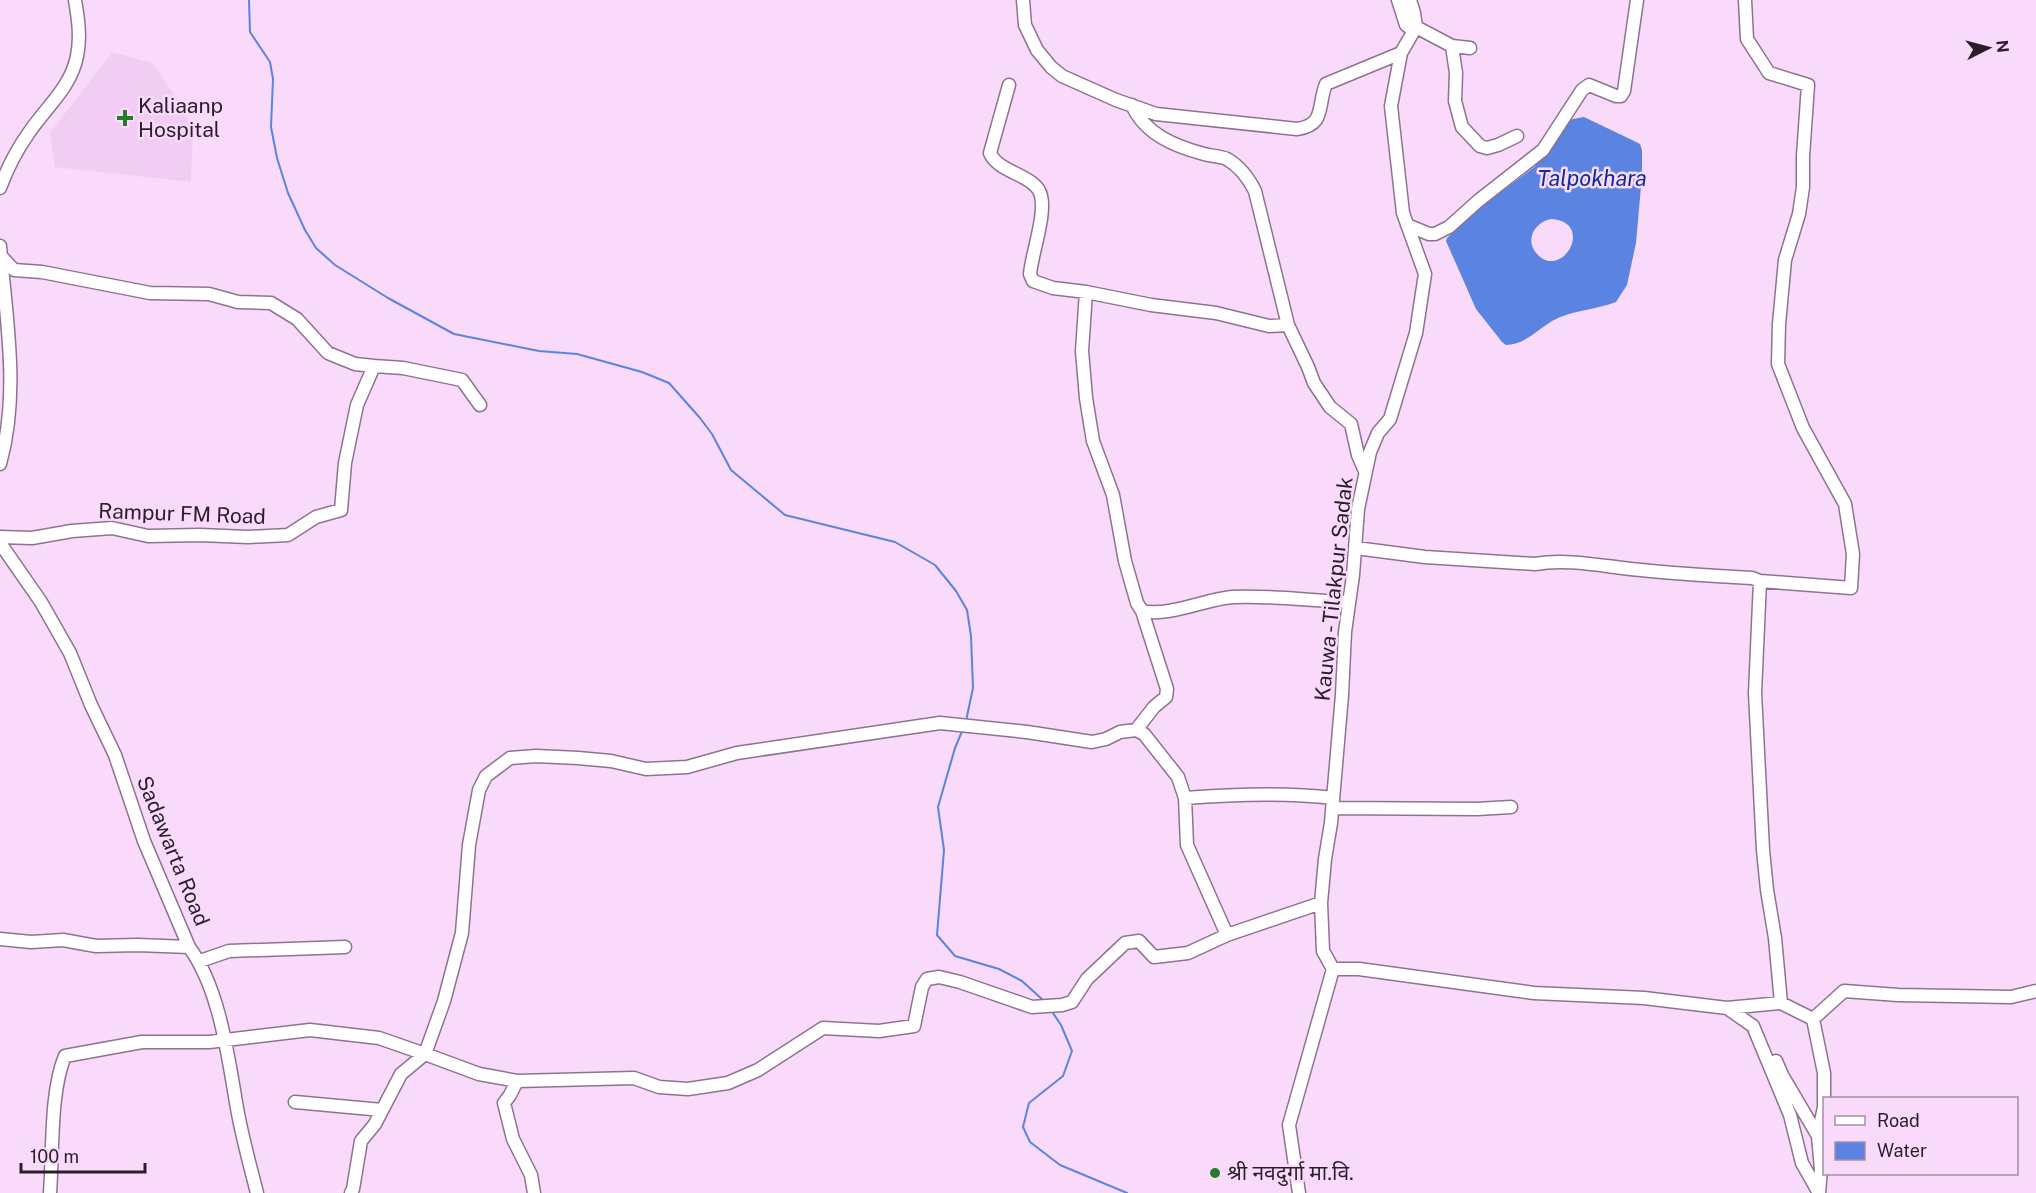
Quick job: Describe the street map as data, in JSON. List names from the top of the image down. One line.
{"streets":{"street":["Rampur FM Road","Kauwa - Tilakpur Sadak","Sadawarta Road"]},"water":["Talpokhara"],"places":{"health":["Kaliaanp Hospital"],"other":["श्री नवदुर्गा मा.वि."]},"legend":["Road","Water"],"scale_bar":"100 m","north":"right"}
